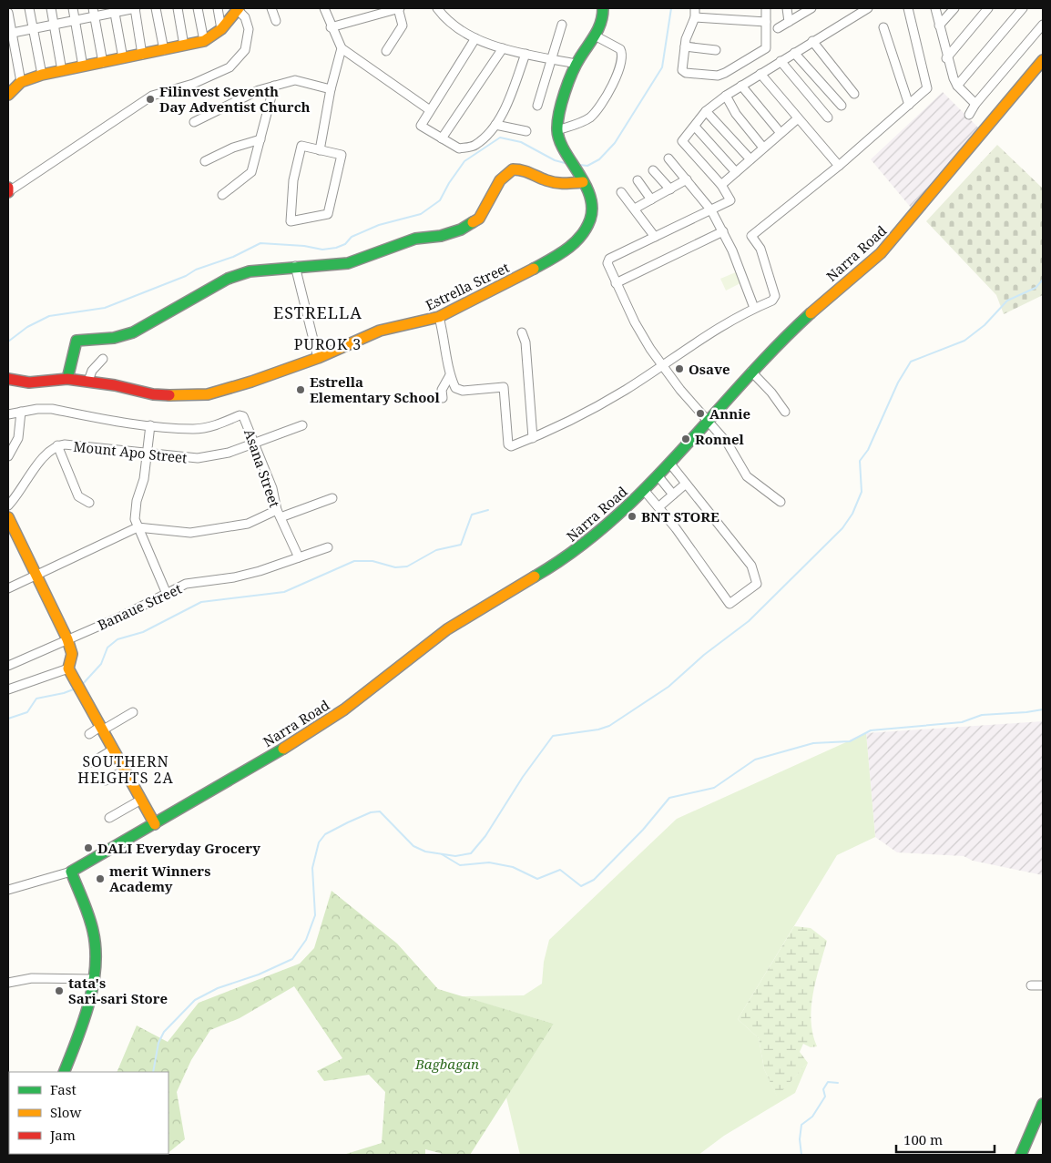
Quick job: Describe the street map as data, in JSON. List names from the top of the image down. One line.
{"streets":{"street":["Narra Road","Estrella Street","Mount Apo Street","Asana Street","Banaue Street"]},"crossings":[["Mount Apo Street","Asana Street"],["Asana Street","Banaue Street"]],"districts":["ESTRELLA","PUROK 3","SOUTHERN HEIGHTS 2A"],"parks":["Bagbagan"],"places":["Filinvest Seventh Day Adventist Church","Osave","Estrella Elementary School","Annie","Ronnel","BNT STORE","DALI Everyday Grocery","merit Winners Academy","tata's Sari-sari Store"],"legend":["Fast","Slow","Jam"],"scale_bar":"100 m"}
